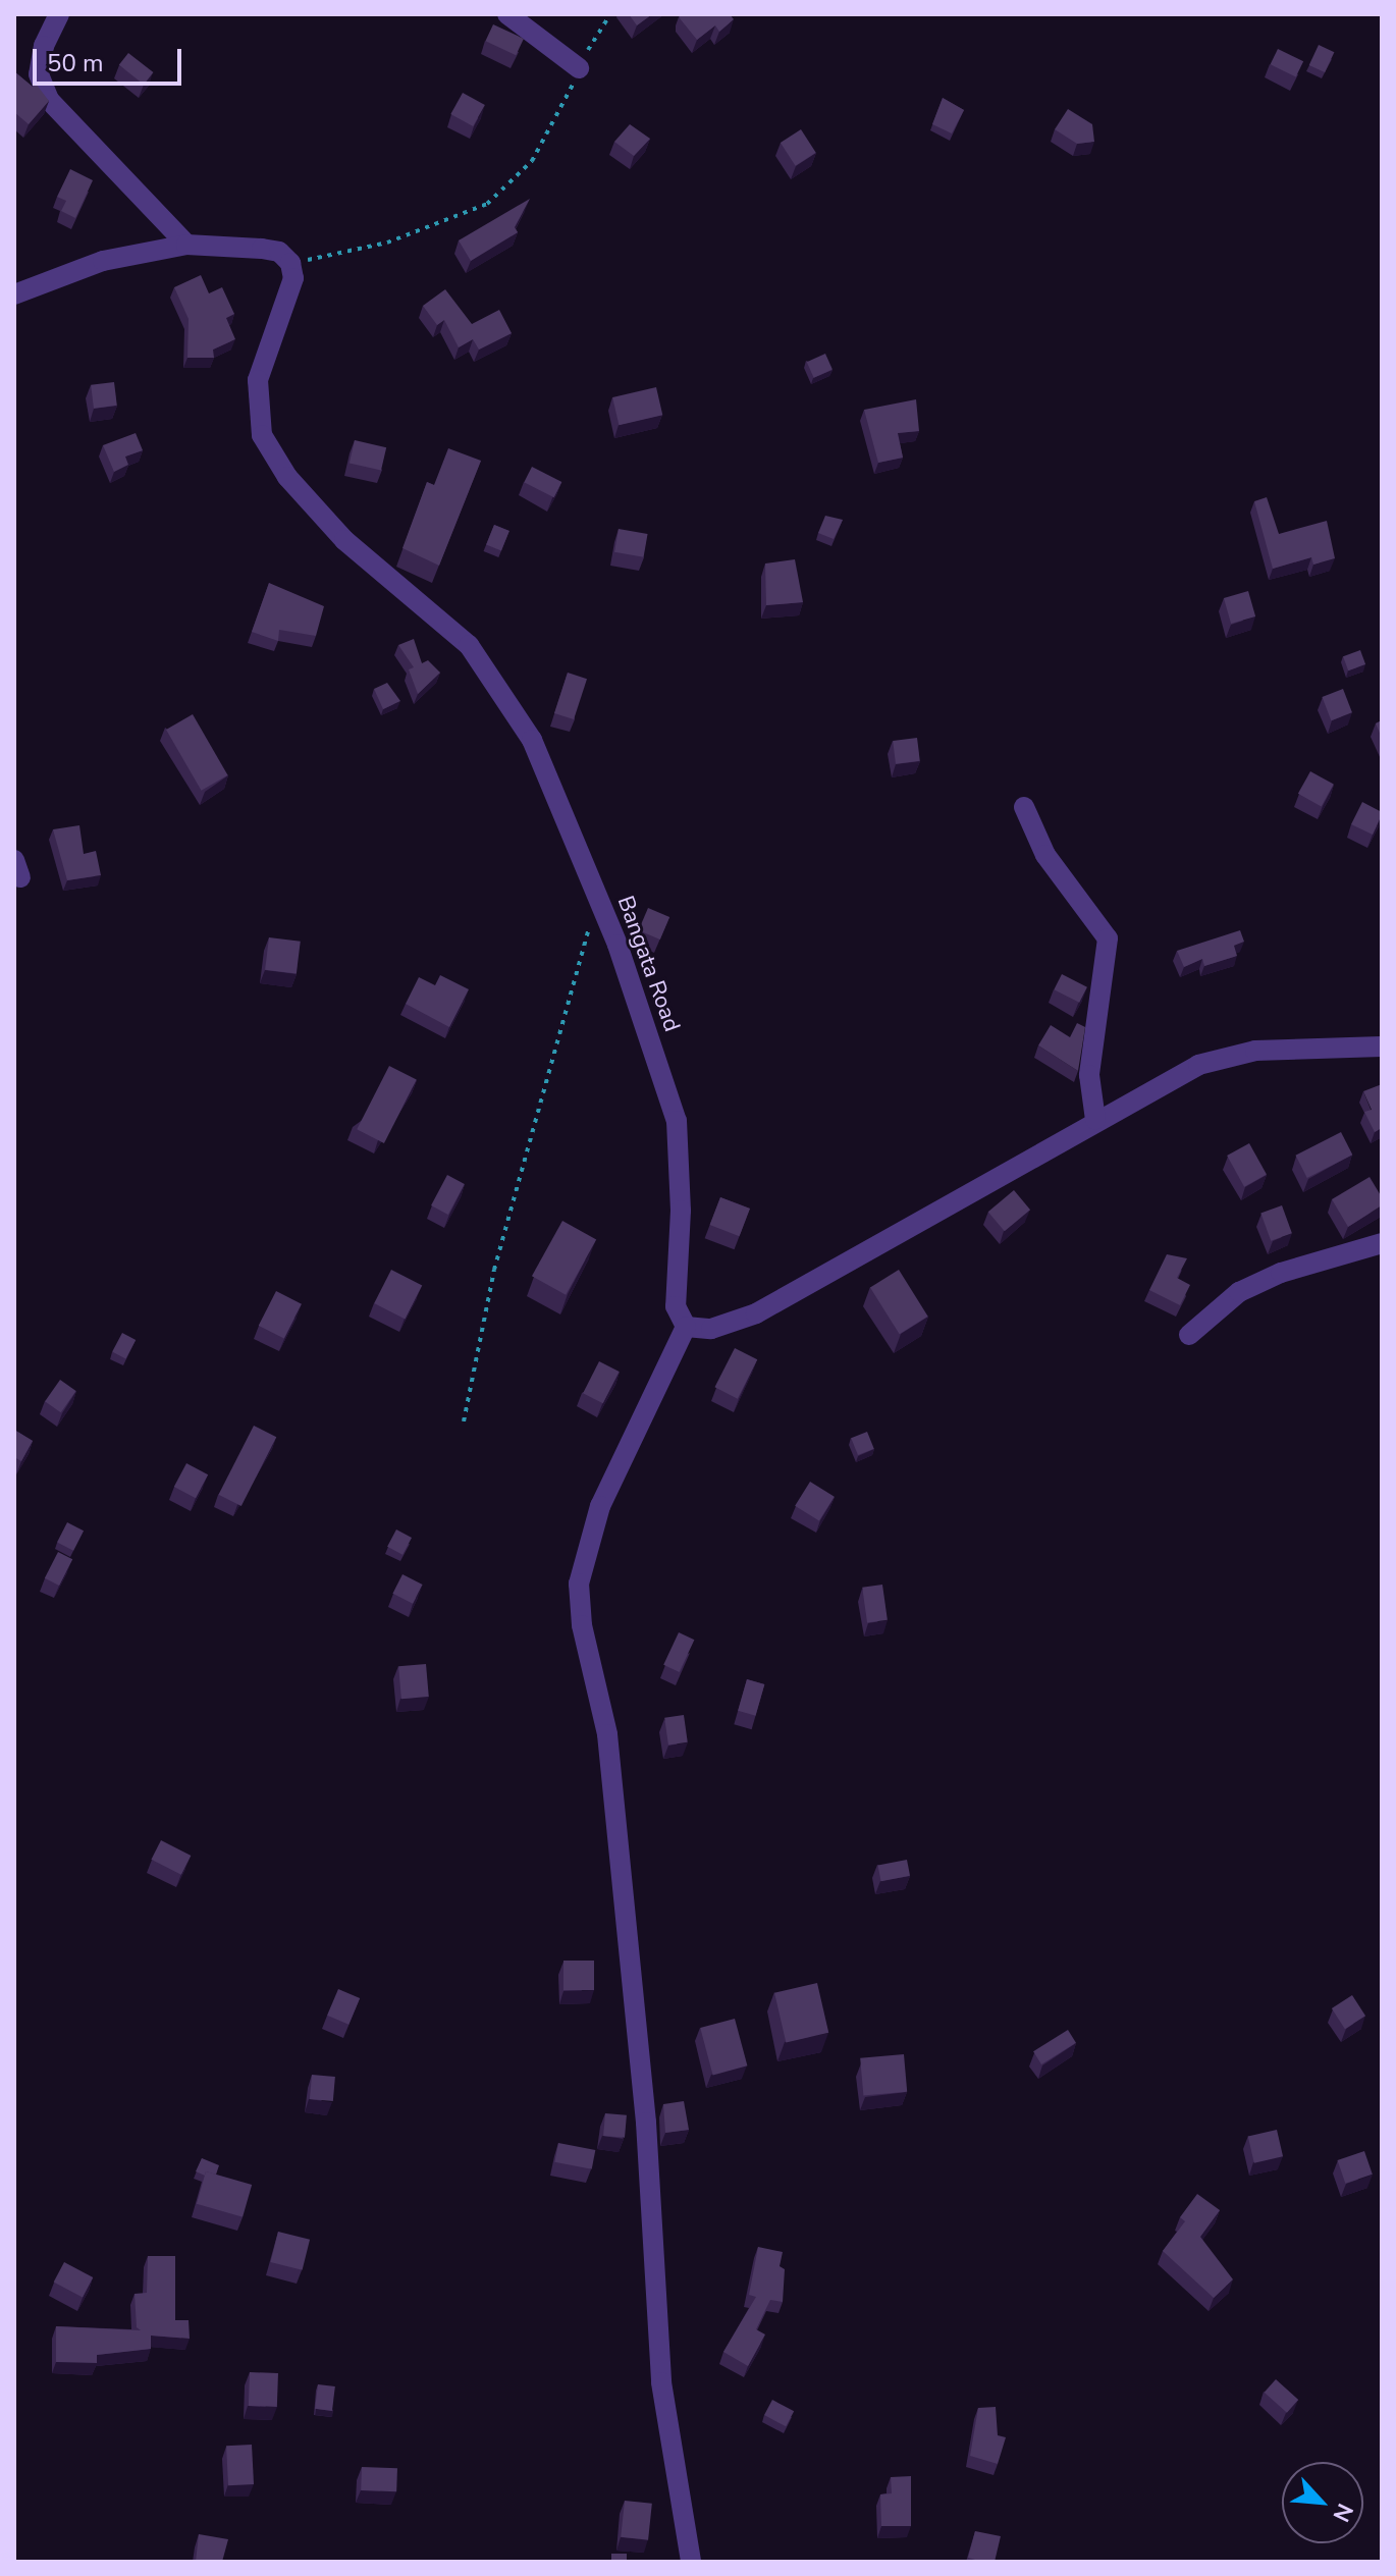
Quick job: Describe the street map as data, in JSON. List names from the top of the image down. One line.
{"streets":{"street":["Bangata Road"]},"scale_bar":"50 m","north":"bottom right"}
